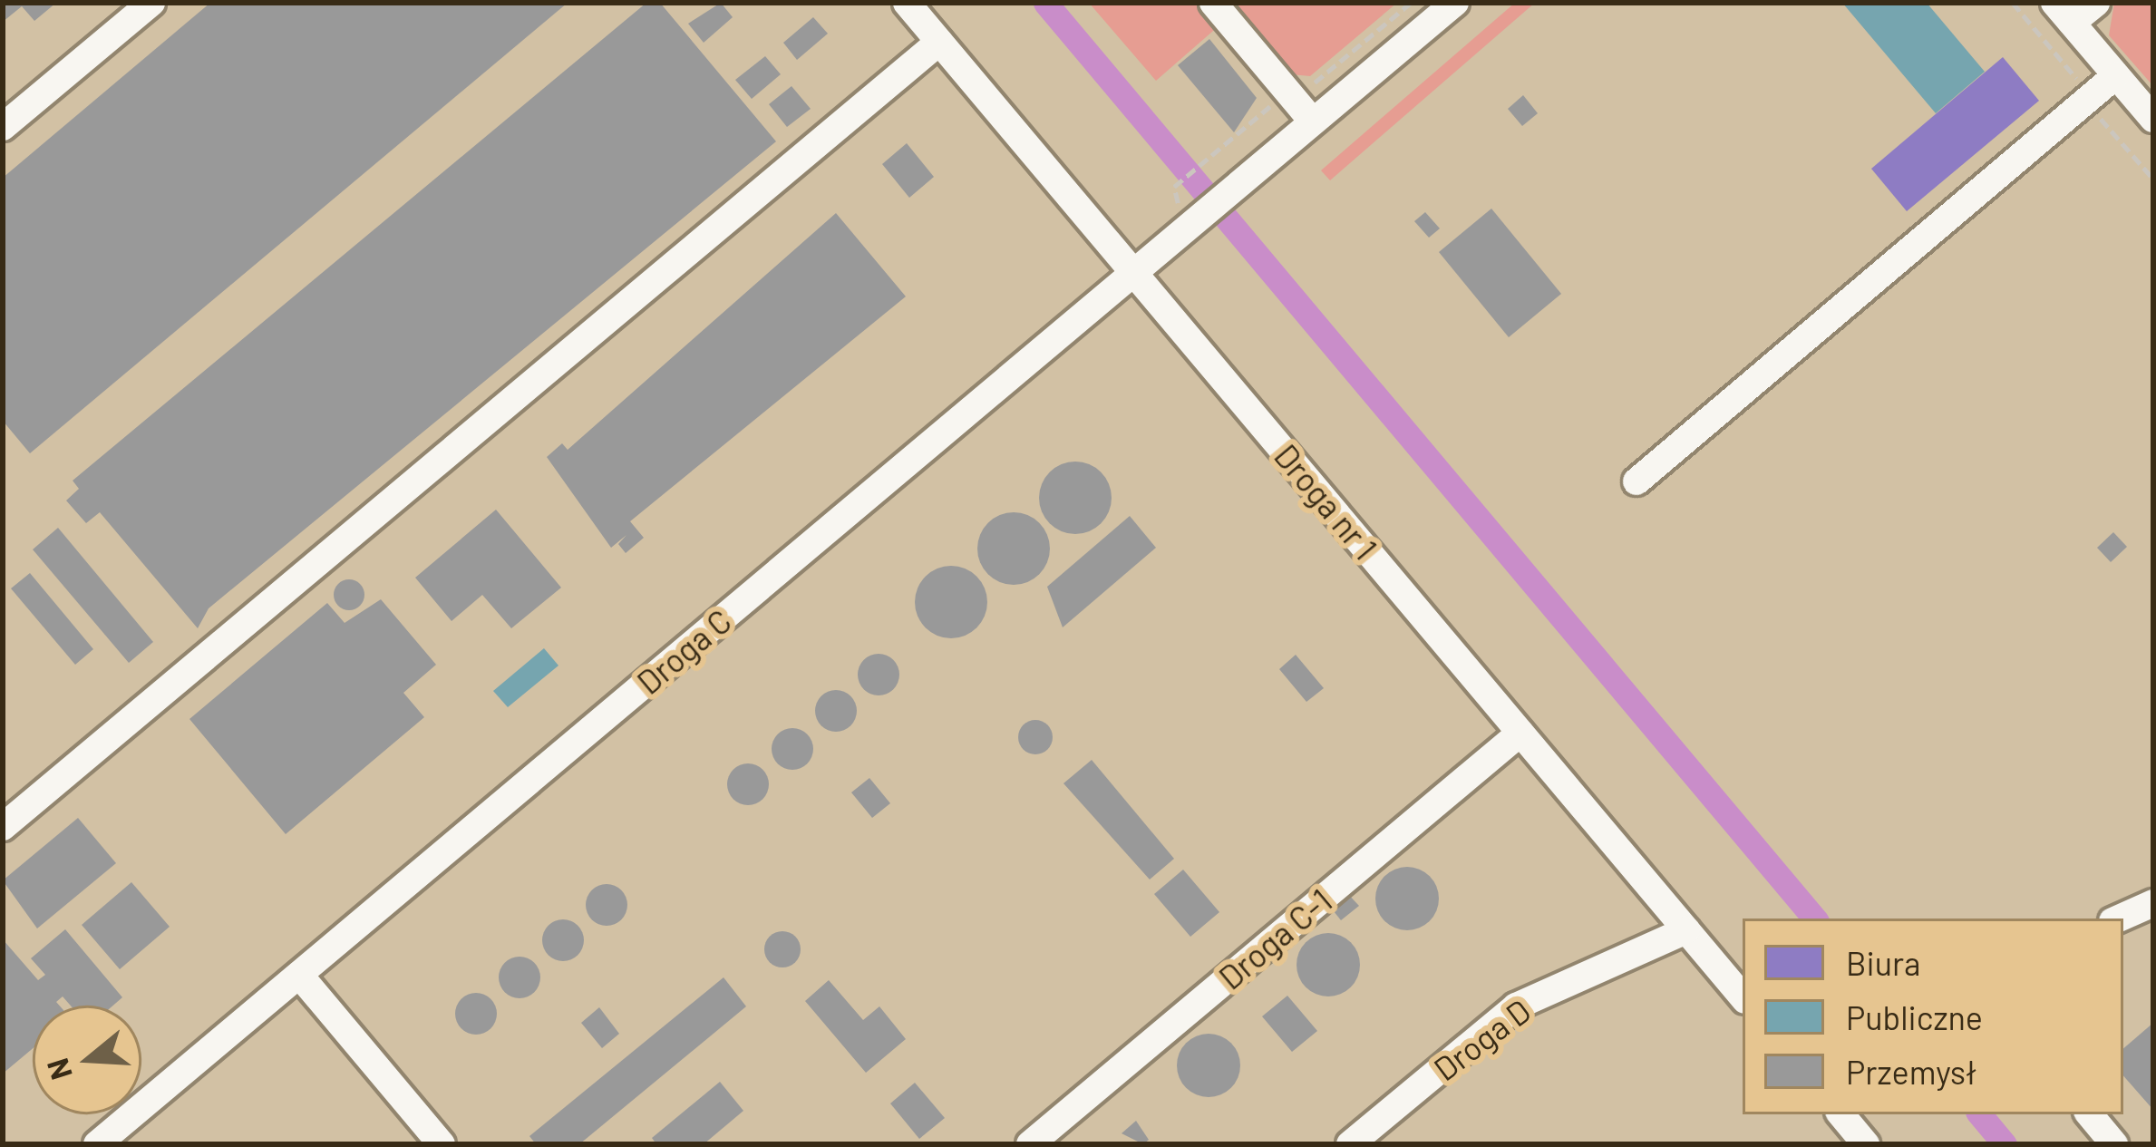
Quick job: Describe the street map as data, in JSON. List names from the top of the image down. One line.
{"streets":{"street":["Droga nr 1","Droga C","Droga C-1","Droga D"]},"crossings":[["Droga nr 1","Droga C"],["Droga nr 1","Droga C-1"],["Droga nr 1","Droga D"]],"legend":["Biura","Publiczne","Przemysł"],"north":"left"}
